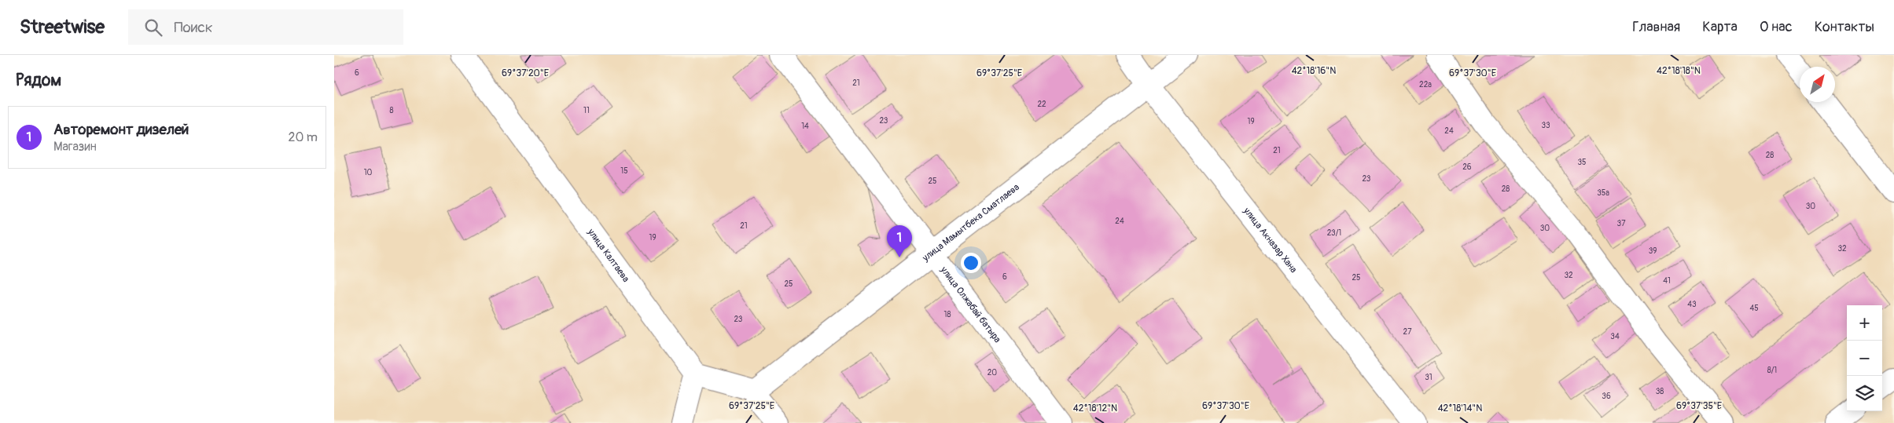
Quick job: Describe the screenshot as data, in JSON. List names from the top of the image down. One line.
{"streets":{"street":["улица Мамытбека Сматлаева","улица Акназар Хана","улица Калтаева","улица Олжабай батыра"]},"crossings":[["улица Мамытбека Сматлаева","улица Акназар Хана"],["улица Мамытбека Сматлаева","улица Олжабай батыра"]],"house_numbers":["6","21","22а","22","8","11","23","19","33","14","24","21","28","35","26","15","10","23","25","28","35а","30","24","37","21","30","23/1","19","32","39","32","6","25","41","25","43","45","18","23","27","34","8/1","20","31","38","36"],"north":"top right","page":{"header":"Streetwise","search":"Поиск","nav":["Главная","Карта","О нас","Контакты"],"heading":"Рядом","list":[{"mark":"1","name":"Авторемонт дизелей","note":"Магазин","value":"20 m"}],"pins":"1","map_buttons":["+","−"]},"coordinates":["42°18'16\"N","42°18'18\"N","69°37'20\"E","69°37'25\"E","69°37'30\"E","69°37'35\"E","42°18'12\"N","42°18'14\"N"]}
